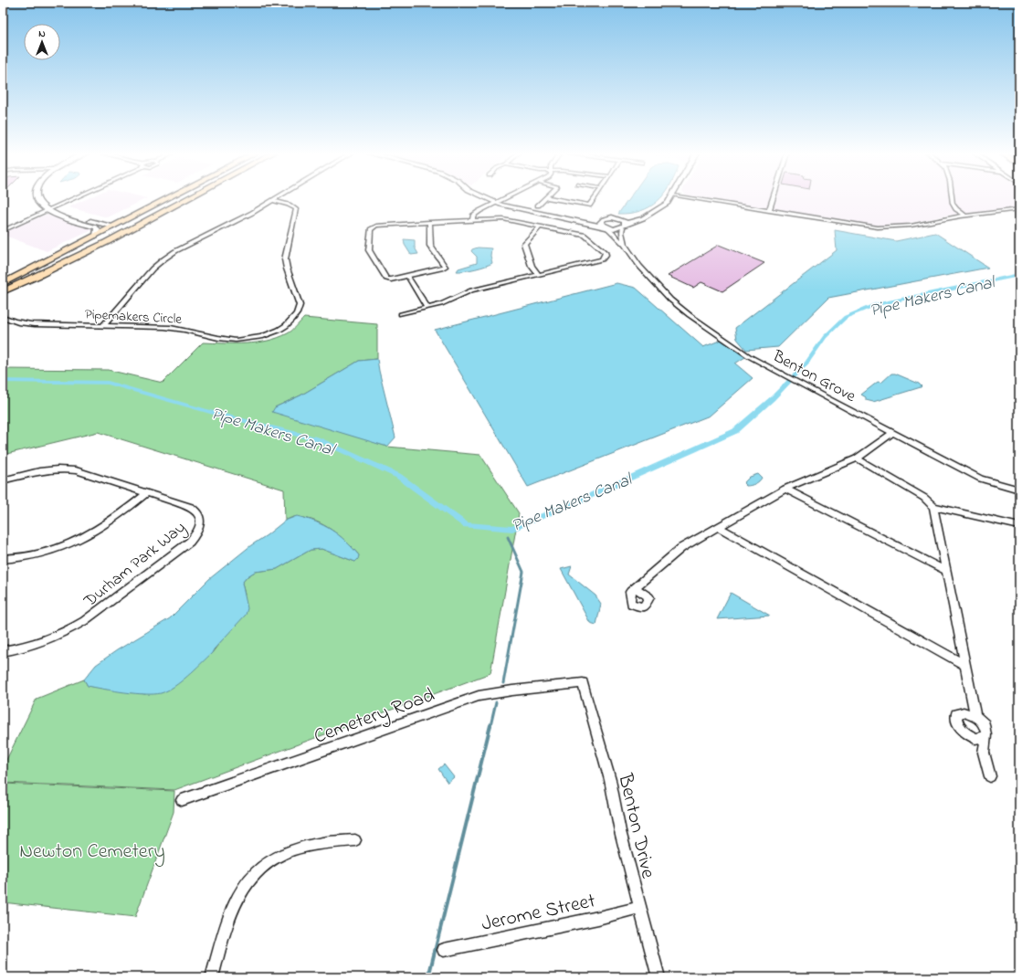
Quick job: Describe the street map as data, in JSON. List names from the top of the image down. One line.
{"streets":{"street":["Pipemakers Circle","Benton Grove","Durham Park Way","Cemetery Road","Benton Drive","Jerome Street"]},"crossings":[["Cemetery Road","Benton Drive"],["Benton Drive","Jerome Street"]],"water":["Pipe Makers Canal"],"parks":["Newton Cemetery"],"north":"top"}
